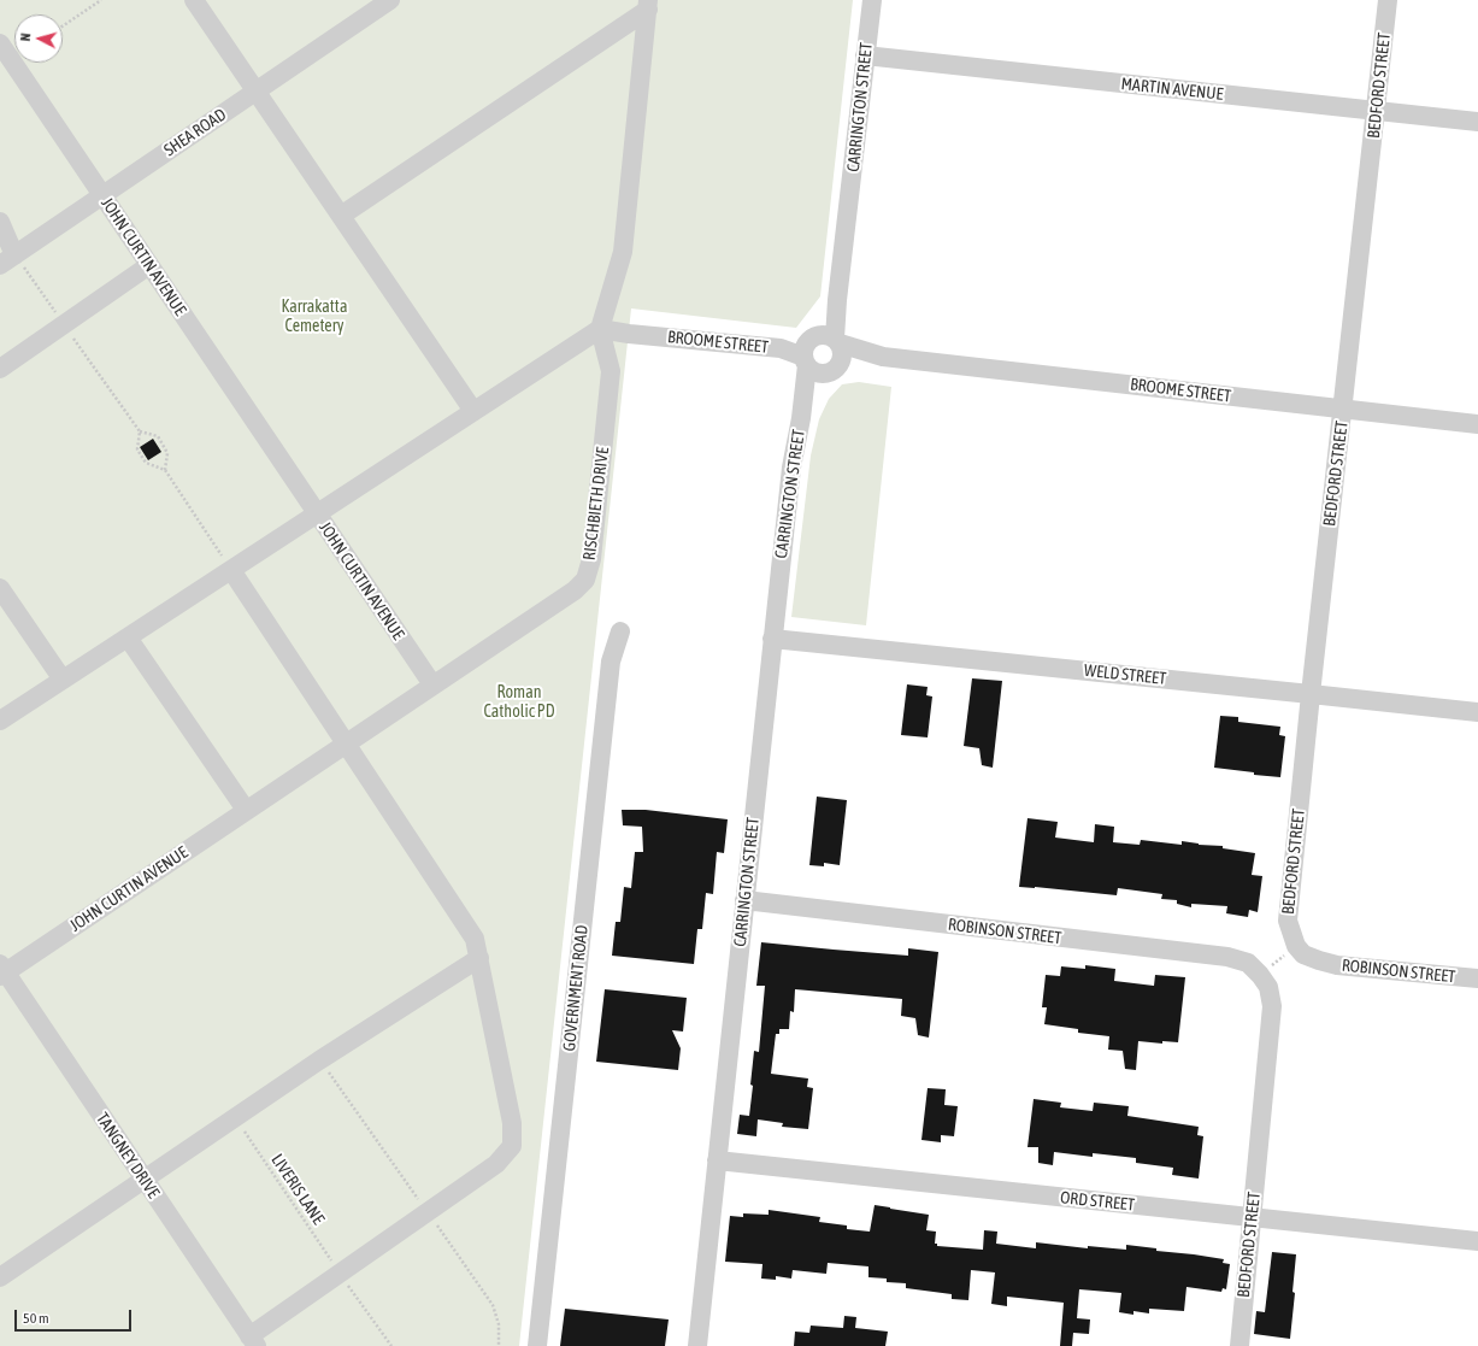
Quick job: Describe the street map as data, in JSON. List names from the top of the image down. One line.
{"streets":{"street":["BEDFORD STREET","MARTIN AVENUE","CARRINGTON STREET","SHEA ROAD","JOHN CURTIN AVENUE","BROOME STREET","RISCHBIETH DRIVE","WELD STREET","ROBINSON STREET","GOVERNMENT ROAD","TANGNEY DRIVE","ORD STREET"],"path":["LIVERIS LANE"]},"crossings":[["BEDFORD STREET","MARTIN AVENUE"],["BEDFORD STREET","BROOME STREET"],["BEDFORD STREET","WELD STREET"],["BEDFORD STREET","ROBINSON STREET"],["BEDFORD STREET","ORD STREET"],["MARTIN AVENUE","CARRINGTON STREET"],["CARRINGTON STREET","BROOME STREET"],["CARRINGTON STREET","WELD STREET"],["CARRINGTON STREET","ROBINSON STREET"],["CARRINGTON STREET","ORD STREET"],["SHEA ROAD","JOHN CURTIN AVENUE"],["JOHN CURTIN AVENUE","RISCHBIETH DRIVE"],["JOHN CURTIN AVENUE","TANGNEY DRIVE"],["BROOME STREET","RISCHBIETH DRIVE"]],"parks":["Karrakatta Cemetery","Roman Catholic PD"],"scale_bar":"50 m","north":"left"}
